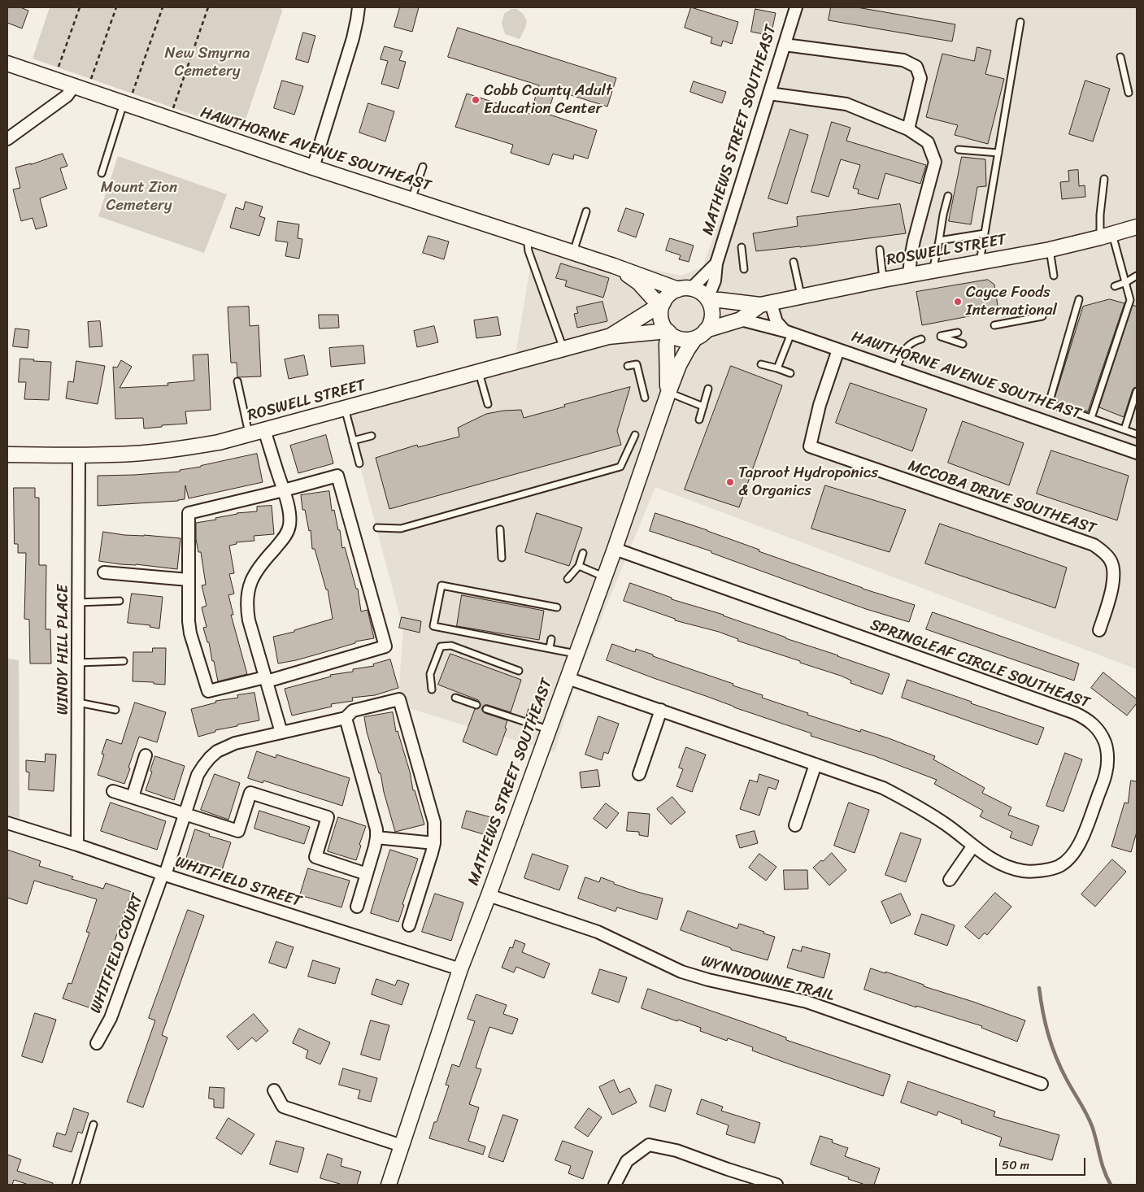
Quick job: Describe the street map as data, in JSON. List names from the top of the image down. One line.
{"streets":{"street":["MATHEWS STREET SOUTHEAST","HAWTHORNE AVENUE SOUTHEAST","ROSWELL STREET","MCCOBA DRIVE SOUTHEAST","WINDY HILL PLACE","SPRINGLEAF CIRCLE SOUTHEAST","WHITFIELD STREET","WHITFIELD COURT","WYNNDOWNE TRAIL"]},"crossings":[["MATHEWS STREET SOUTHEAST","HAWTHORNE AVENUE SOUTHEAST"],["MATHEWS STREET SOUTHEAST","ROSWELL STREET"],["MATHEWS STREET SOUTHEAST","SPRINGLEAF CIRCLE SOUTHEAST"],["MATHEWS STREET SOUTHEAST","WHITFIELD STREET"],["MATHEWS STREET SOUTHEAST","WYNNDOWNE TRAIL"],["HAWTHORNE AVENUE SOUTHEAST","ROSWELL STREET"],["HAWTHORNE AVENUE SOUTHEAST","MCCOBA DRIVE SOUTHEAST"],["ROSWELL STREET","WINDY HILL PLACE"],["WINDY HILL PLACE","WHITFIELD STREET"],["WHITFIELD STREET","WHITFIELD COURT"]],"parks":["New Smyrna Cemetery","Mount Zion Cemetery"],"places":["Cobb County Adult Education Center","Cayce Foods International","Taproot Hydroponics & Organics"],"scale_bar":"50 m"}
